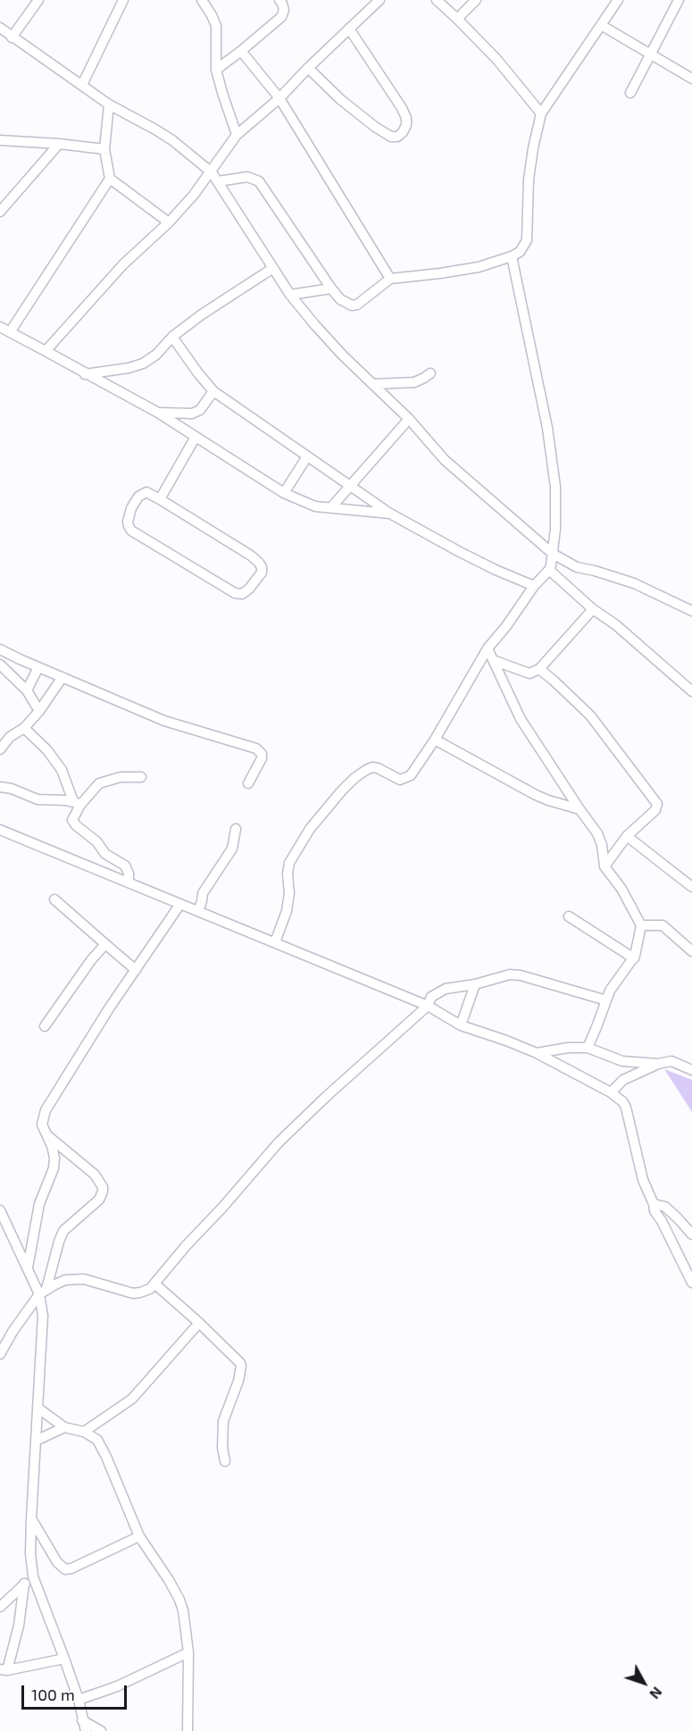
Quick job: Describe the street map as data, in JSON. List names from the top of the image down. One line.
{"scale_bar":"100 m","north":"bottom right"}
